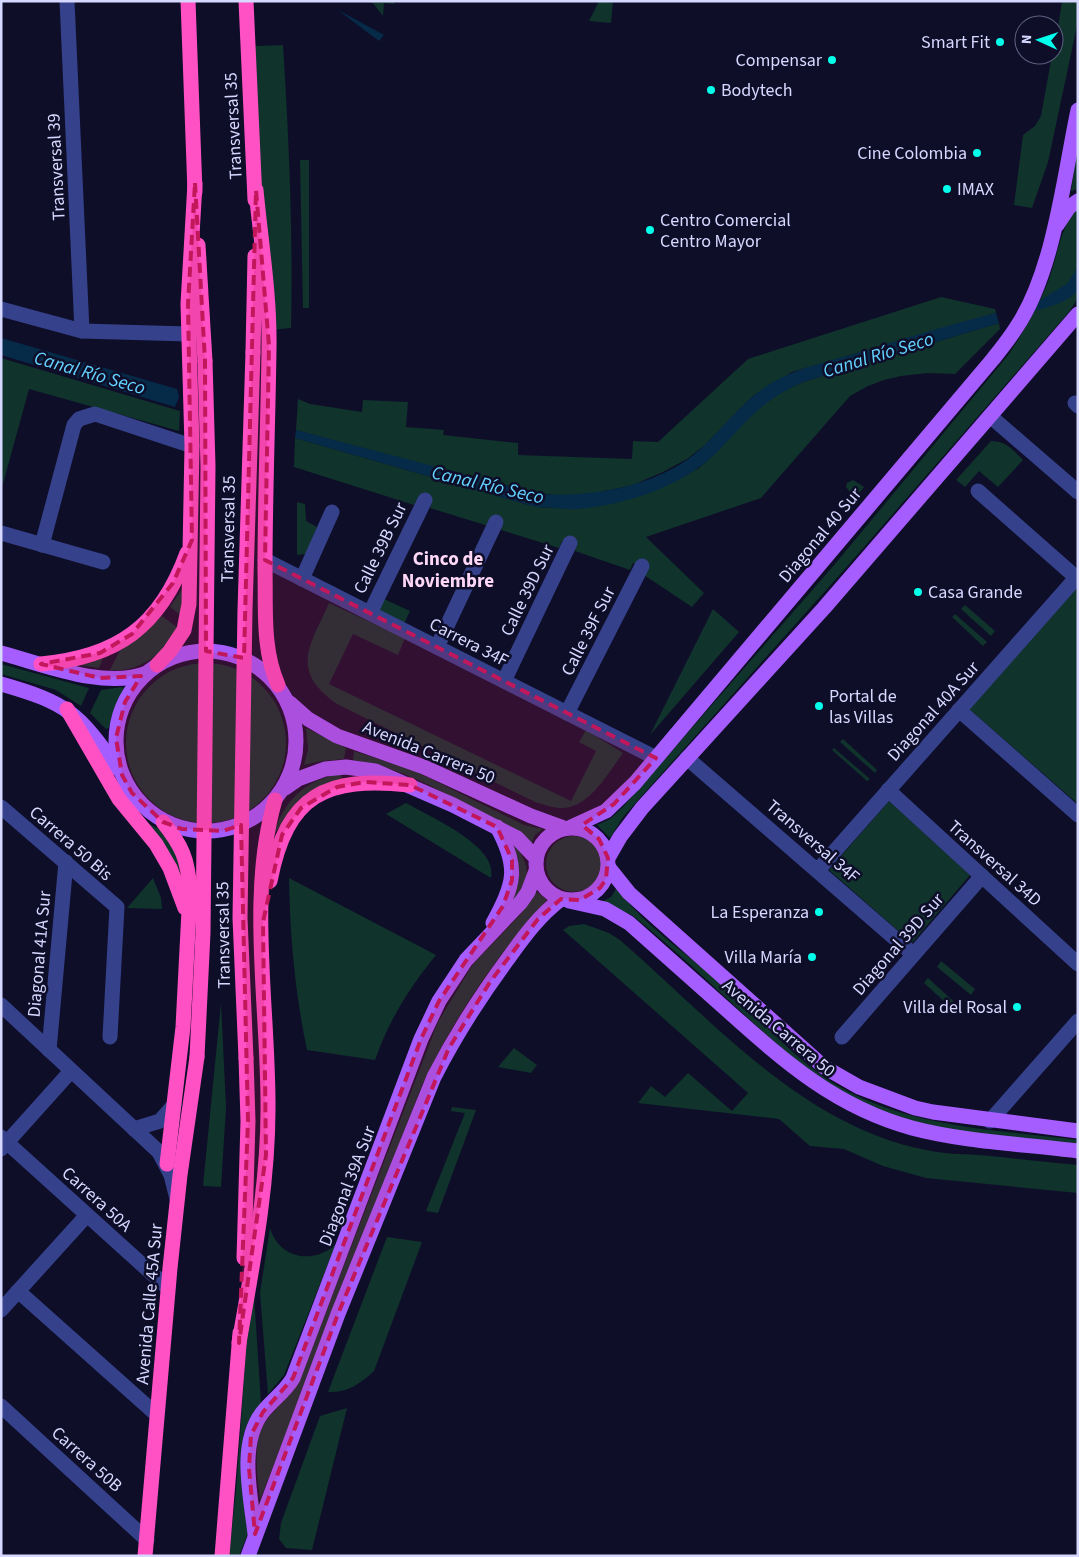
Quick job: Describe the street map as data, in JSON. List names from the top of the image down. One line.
{"streets":{"highway":["Transversal 35","Avenida Calle 45A Sur"],"main road":["Diagonal 40 Sur","Avenida Carrera 50","Diagonal 39A Sur"],"street":["Transversal 39","Calle 39B Sur","Calle 39D Sur","Calle 39F Sur","Carrera 34F","Diagonal 40A Sur","Transversal 34F","Carrera 50 Bis","Transversal 34D","Diagonal 39D Sur","Diagonal 41A Sur","Carrera 50A","Carrera 50B"]},"crossings":[["Transversal 35","Avenida Calle 45A Sur"],["Diagonal 40 Sur","Carrera 34F"],["Diagonal 40 Sur","Avenida Carrera 50"],["Diagonal 40 Sur","Diagonal 39A Sur"],["Calle 39B Sur","Carrera 34F"],["Calle 39D Sur","Carrera 34F"],["Calle 39F Sur","Carrera 34F"],["Diagonal 40A Sur","Transversal 34F"],["Diagonal 40A Sur","Transversal 34D"],["Avenida Carrera 50","Diagonal 39A Sur"],["Transversal 34F","Diagonal 39D Sur"],["Carrera 50 Bis","Diagonal 41A Sur"],["Transversal 34D","Diagonal 39D Sur"],["Carrera 50A","Avenida Calle 45A Sur"],["Avenida Calle 45A Sur","Carrera 50B"]],"districts":["Cinco de Noviembre"],"water":["Canal Río Seco"],"places":["Smart Fit","Compensar","Bodytech","Cine Colombia","IMAX","Centro Comercial Centro Mayor","Casa Grande","Portal de las Villas","La Esperanza","Villa María","Villa del Rosal"],"north":"left"}
